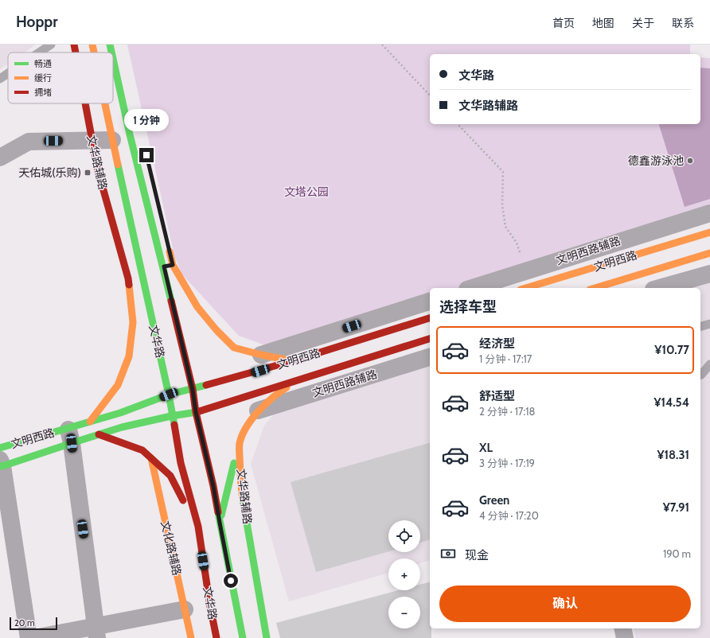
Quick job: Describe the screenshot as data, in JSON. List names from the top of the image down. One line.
{"streets":{"street":["文华路辅路","文明西路辅路","文明西路","文华路","文化路辅路"]},"crossings":[["文华路辅路","文明西路辅路"],["文华路辅路","文明西路"],["文明西路","文华路"]],"parks":["文塔公园"],"places":{"other":["德鑫游泳池"],"transit":["天佑城(乐购)"]},"legend":["畅通","缓行","拥堵"],"scale_bar":"20 m","page":{"header":"Hoppr","nav":["首页","地图","关于","联系"],"banner":["文华路","文华路辅路"],"bubble":"1 分钟","heading":"选择车型","list":[{"name":"经济型","note":"1 分钟 · 17:17","value":"¥10.77"},{"name":"舒适型","note":"2 分钟 · 17:18","value":"¥14.54"},{"name":"XL","note":"3 分钟 · 17:19","value":"¥18.31"},{"name":"Green","note":"4 分钟 · 17:20","value":"¥7.91"}],"map_buttons":["+","−"],"pay":["现金","190 m"],"buttons":"确认","scale":"20 m"}}
